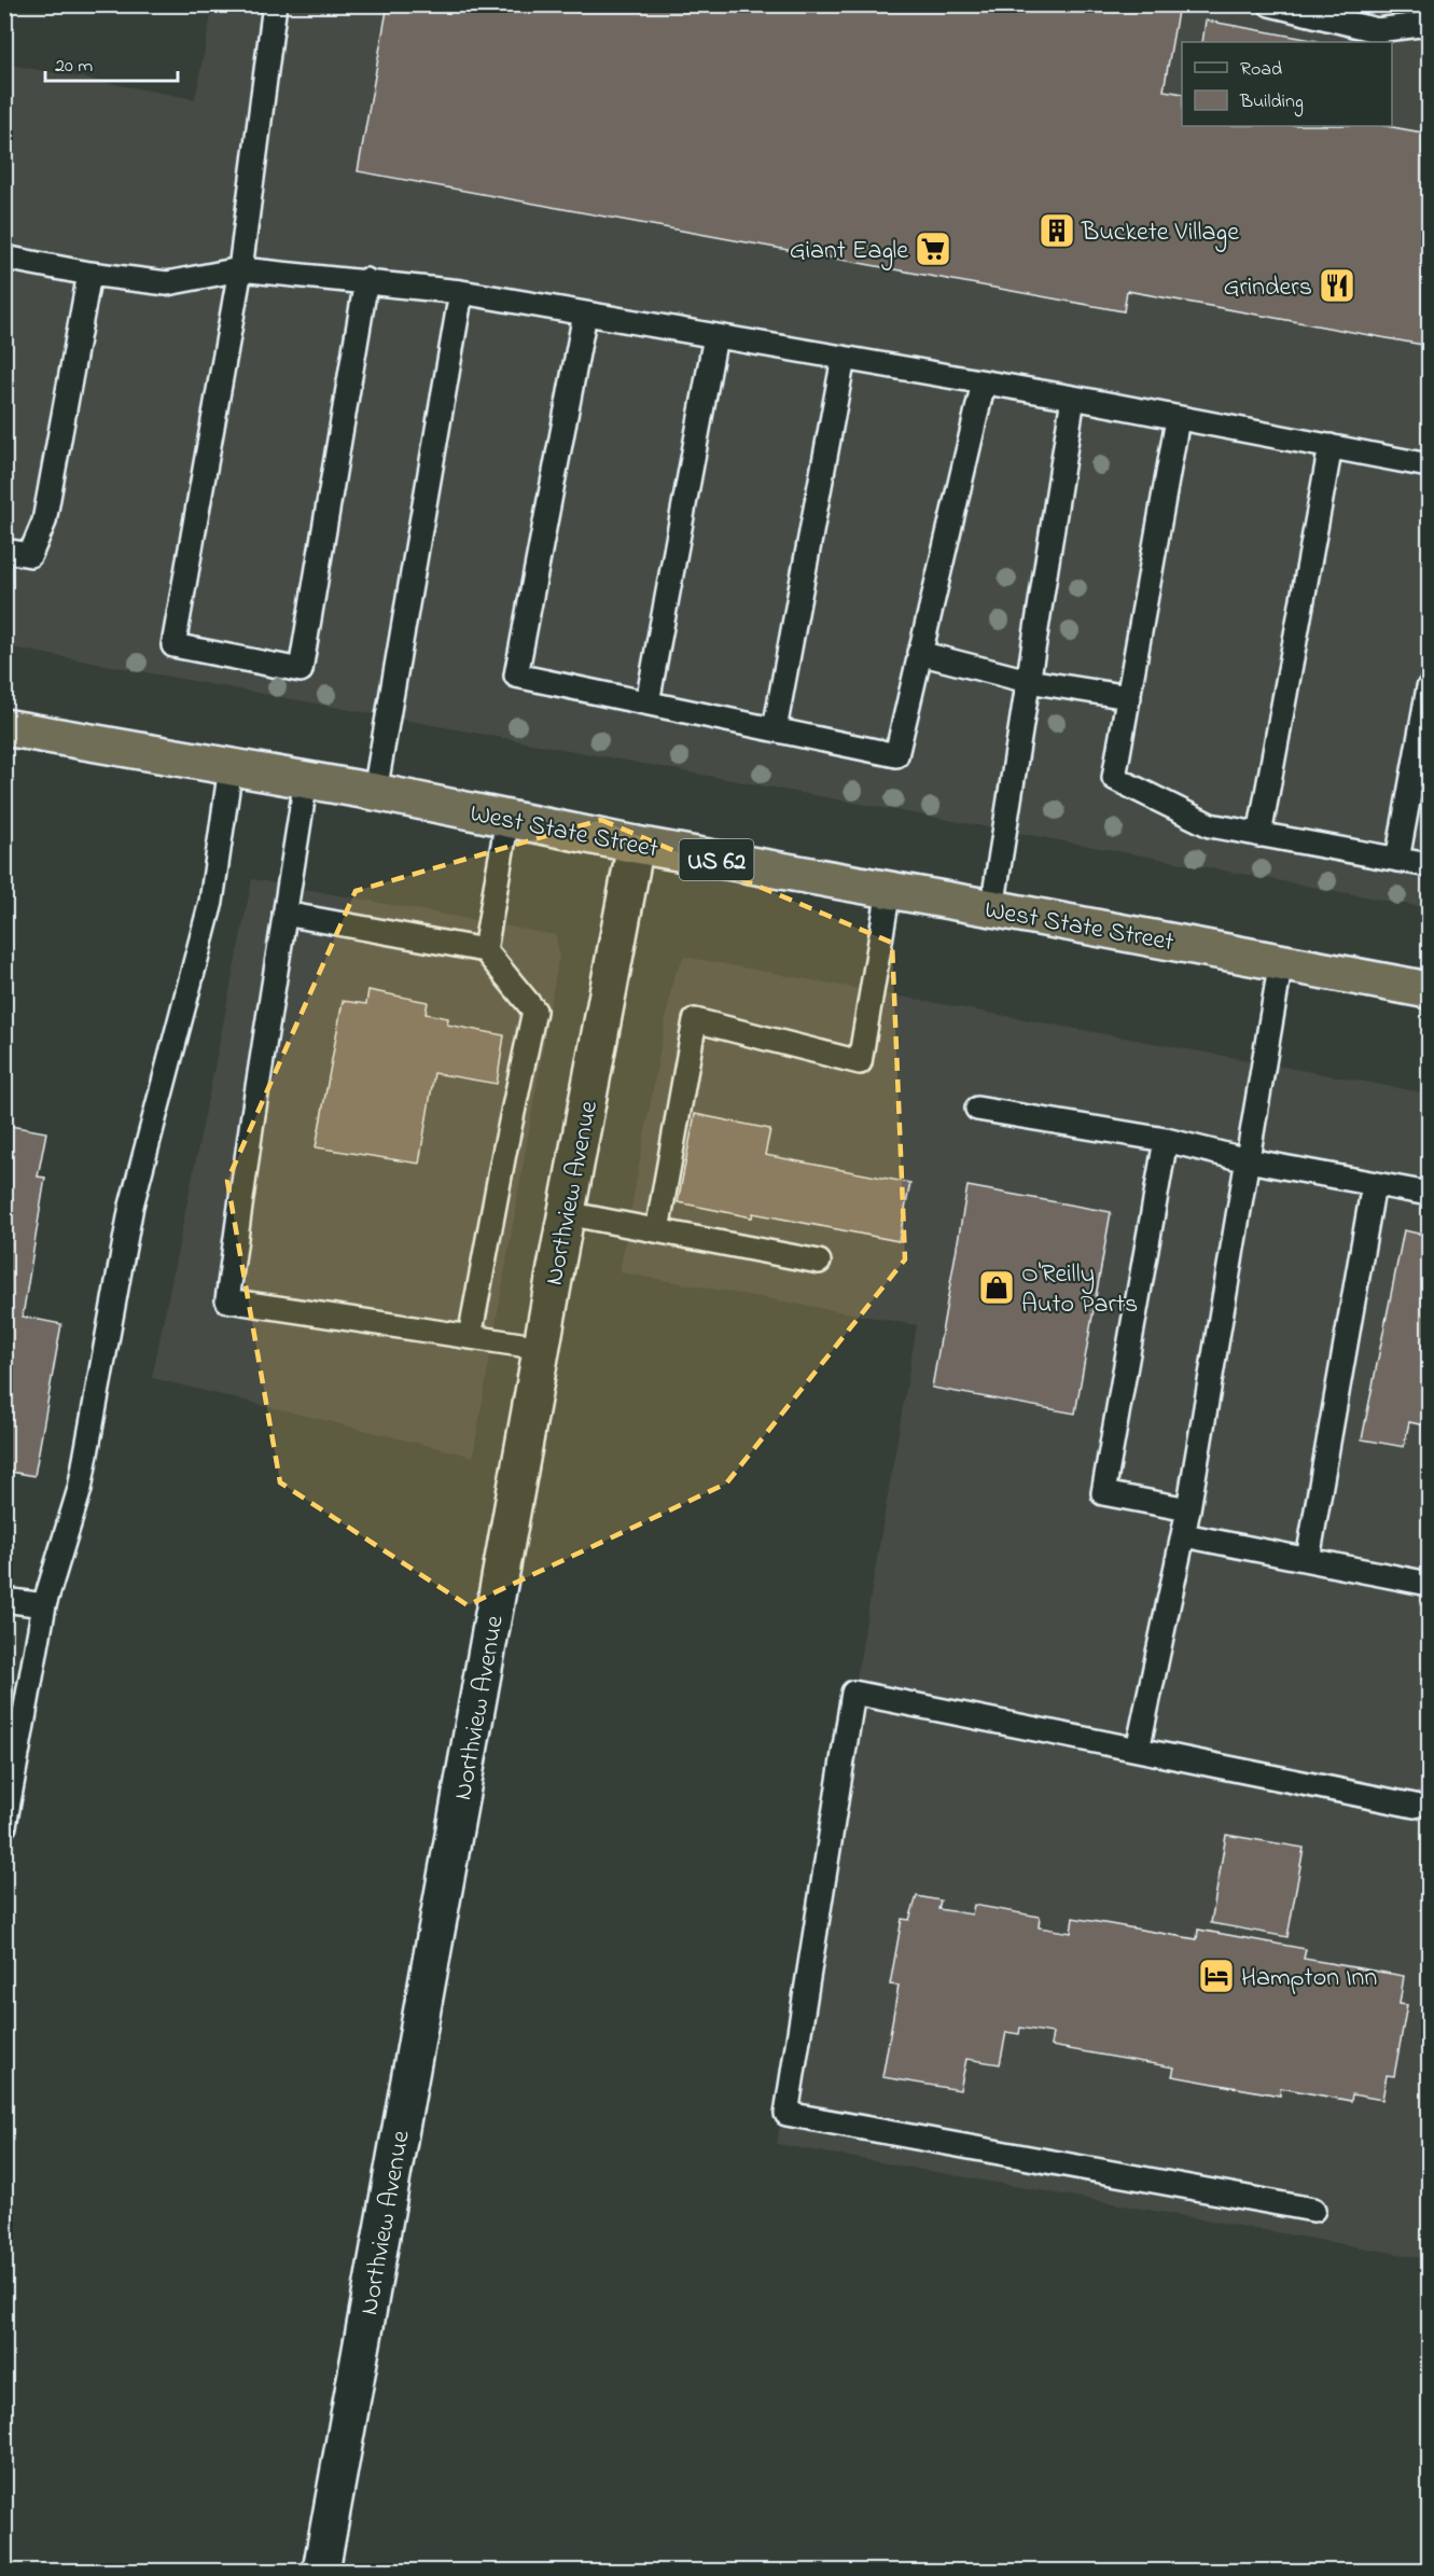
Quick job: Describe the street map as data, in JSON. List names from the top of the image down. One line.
{"streets":{"highway":["West State Street","US 62"],"street":["Northview Avenue"]},"crossings":[["West State Street","Northview Avenue"]],"places":{"building":["Buckete Village"],"supermarket":["Giant Eagle"],"restaurant":["Grinders"],"shop":["O'Reilly Auto Parts"],"hotel":["Hampton Inn"]},"legend":["Road","Building"],"scale_bar":"20 m"}
